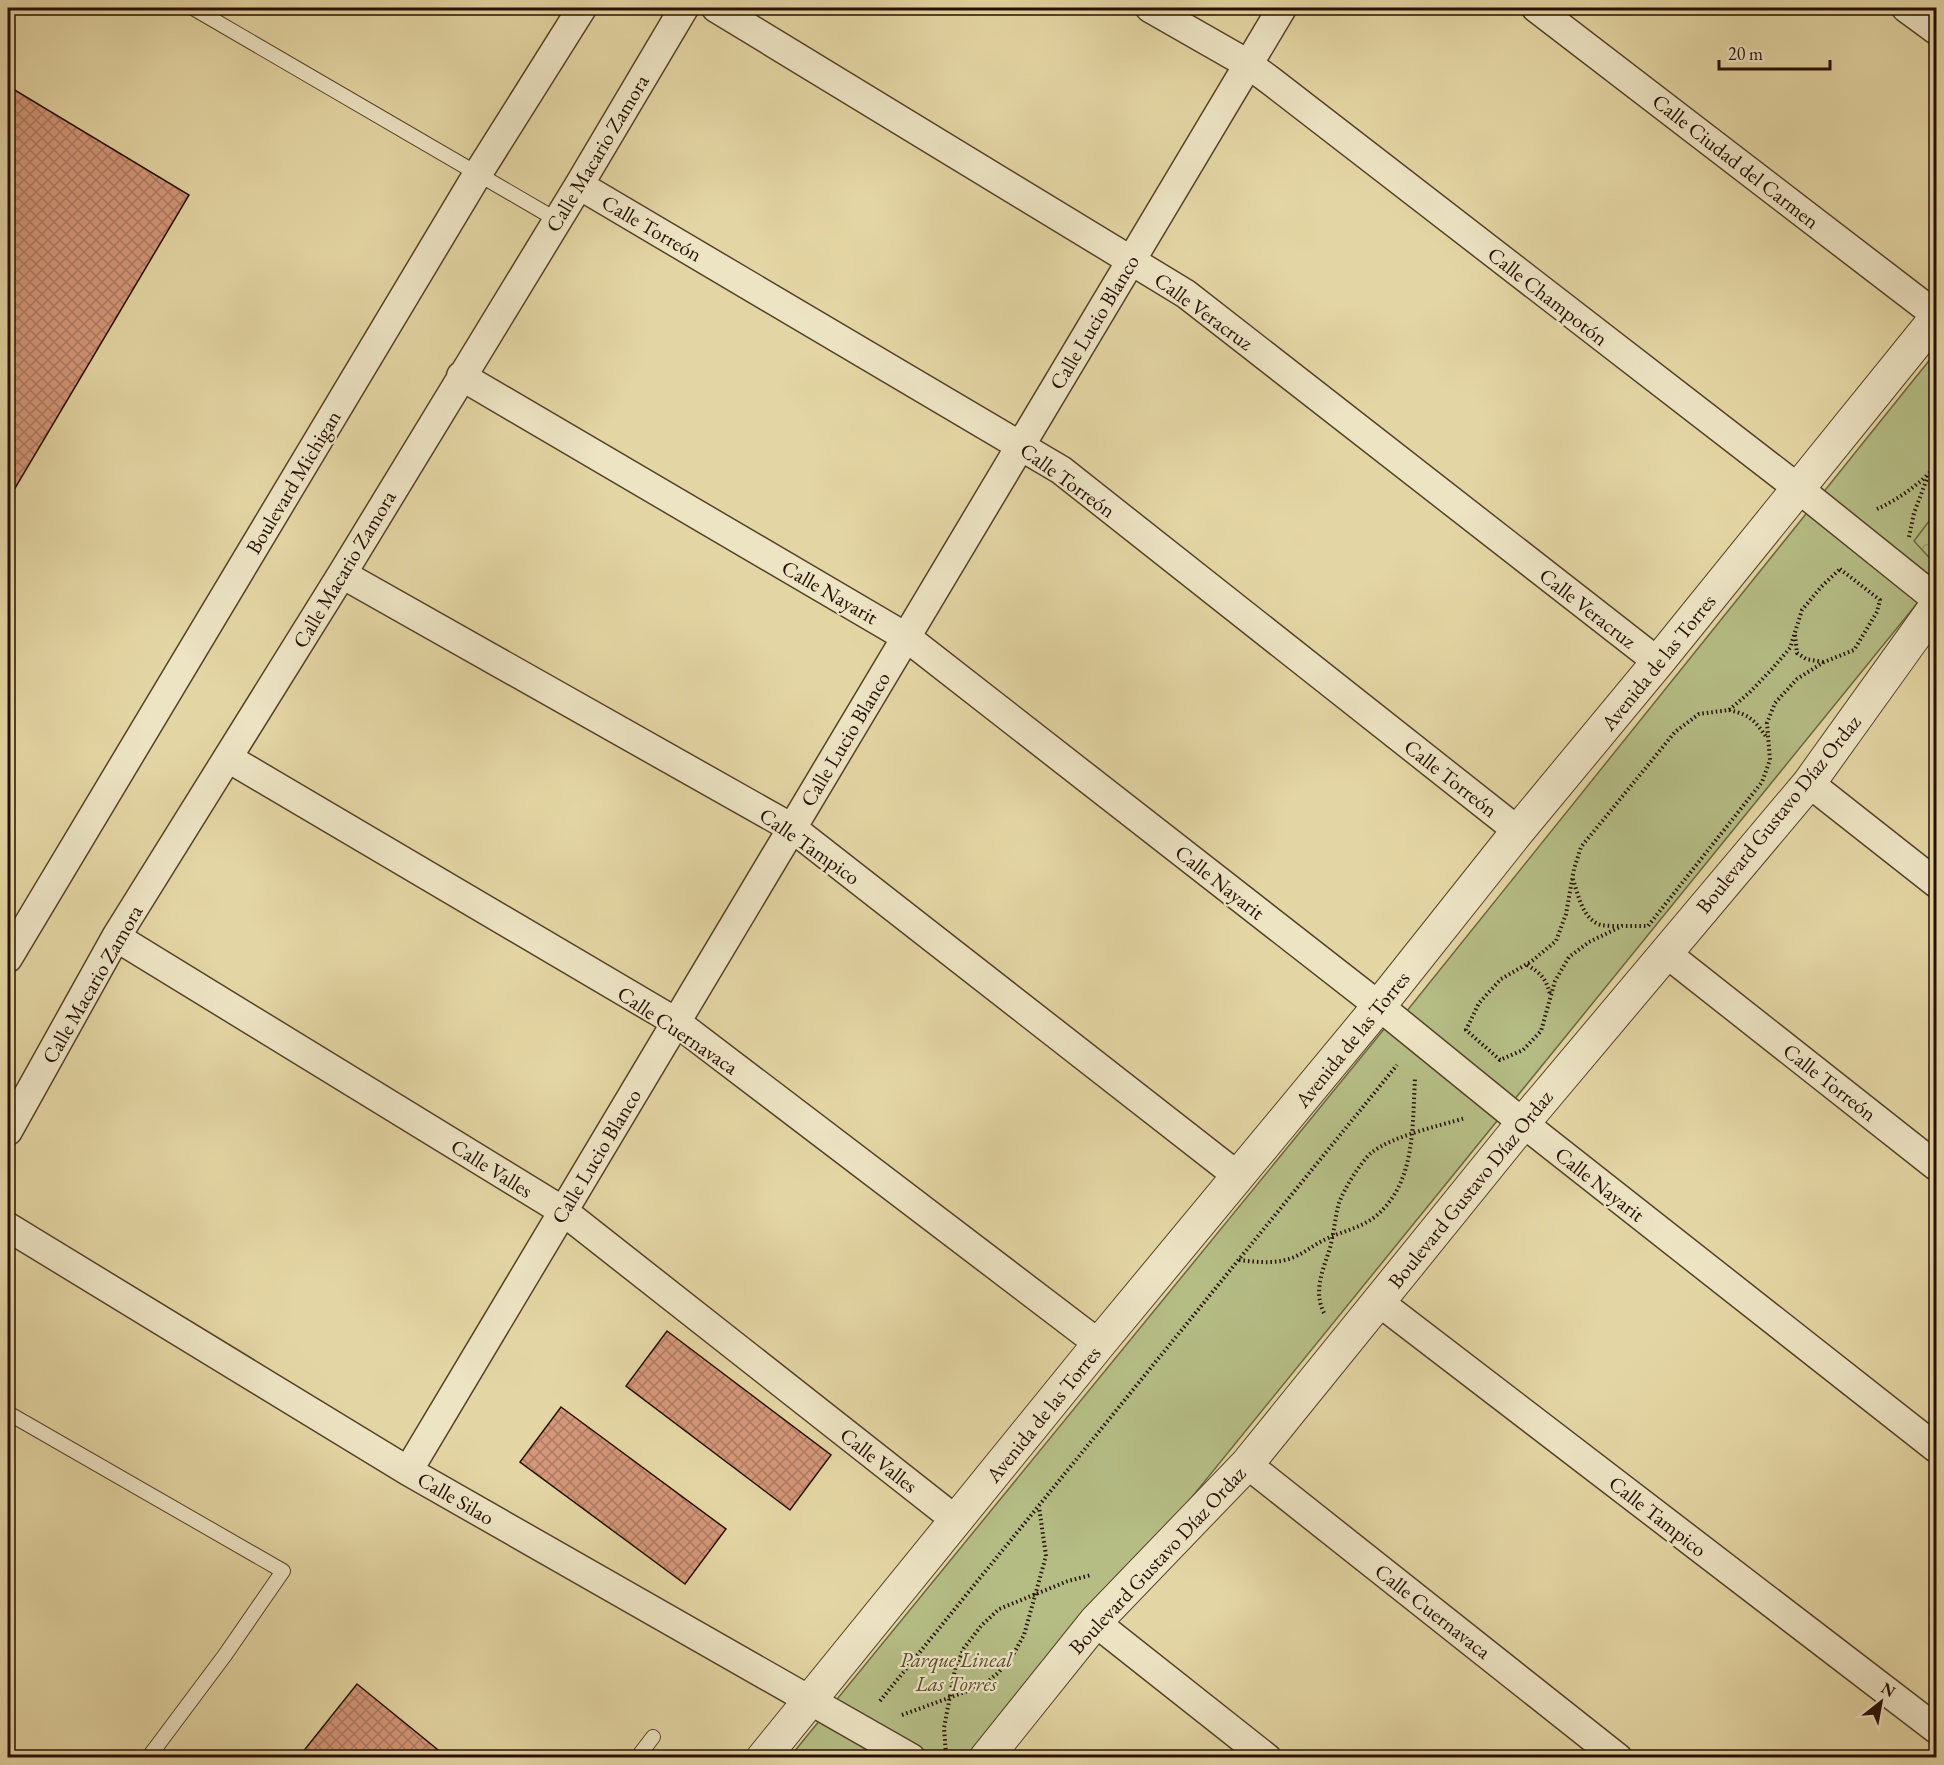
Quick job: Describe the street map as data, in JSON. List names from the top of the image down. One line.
{"streets":{"street":["Calle Macario Zamora","Calle Ciudad del Carmen","Calle Torreón","Calle Champotón","Calle Veracruz","Calle Lucio Blanco","Boulevard Michigan","Calle Nayarit","Avenida de las Torres","Boulevard Gustavo Díaz Ordaz","Calle Tampico","Calle Cuernavaca","Calle Valles","Calle Silao"]},"crossings":[["Calle Macario Zamora","Calle Torreón"],["Calle Macario Zamora","Calle Nayarit"],["Calle Macario Zamora","Calle Tampico"],["Calle Macario Zamora","Calle Cuernavaca"],["Calle Macario Zamora","Calle Valles"],["Calle Ciudad del Carmen","Avenida de las Torres"],["Calle Torreón","Calle Lucio Blanco"],["Calle Torreón","Avenida de las Torres"],["Calle Torreón","Boulevard Gustavo Díaz Ordaz"],["Calle Champotón","Calle Lucio Blanco"],["Calle Champotón","Avenida de las Torres"],["Calle Veracruz","Calle Lucio Blanco"],["Calle Veracruz","Avenida de las Torres"],["Calle Lucio Blanco","Calle Nayarit"],["Calle Lucio Blanco","Calle Tampico"],["Calle Lucio Blanco","Calle Cuernavaca"],["Calle Lucio Blanco","Calle Valles"],["Calle Lucio Blanco","Calle Silao"],["Calle Nayarit","Avenida de las Torres"],["Calle Nayarit","Boulevard Gustavo Díaz Ordaz"],["Avenida de las Torres","Calle Tampico"],["Avenida de las Torres","Calle Cuernavaca"],["Avenida de las Torres","Calle Valles"],["Avenida de las Torres","Calle Silao"],["Boulevard Gustavo Díaz Ordaz","Calle Tampico"],["Boulevard Gustavo Díaz Ordaz","Calle Cuernavaca"]],"parks":["Parque Lineal Las Torres"],"scale_bar":"20 m","north":"top right"}
